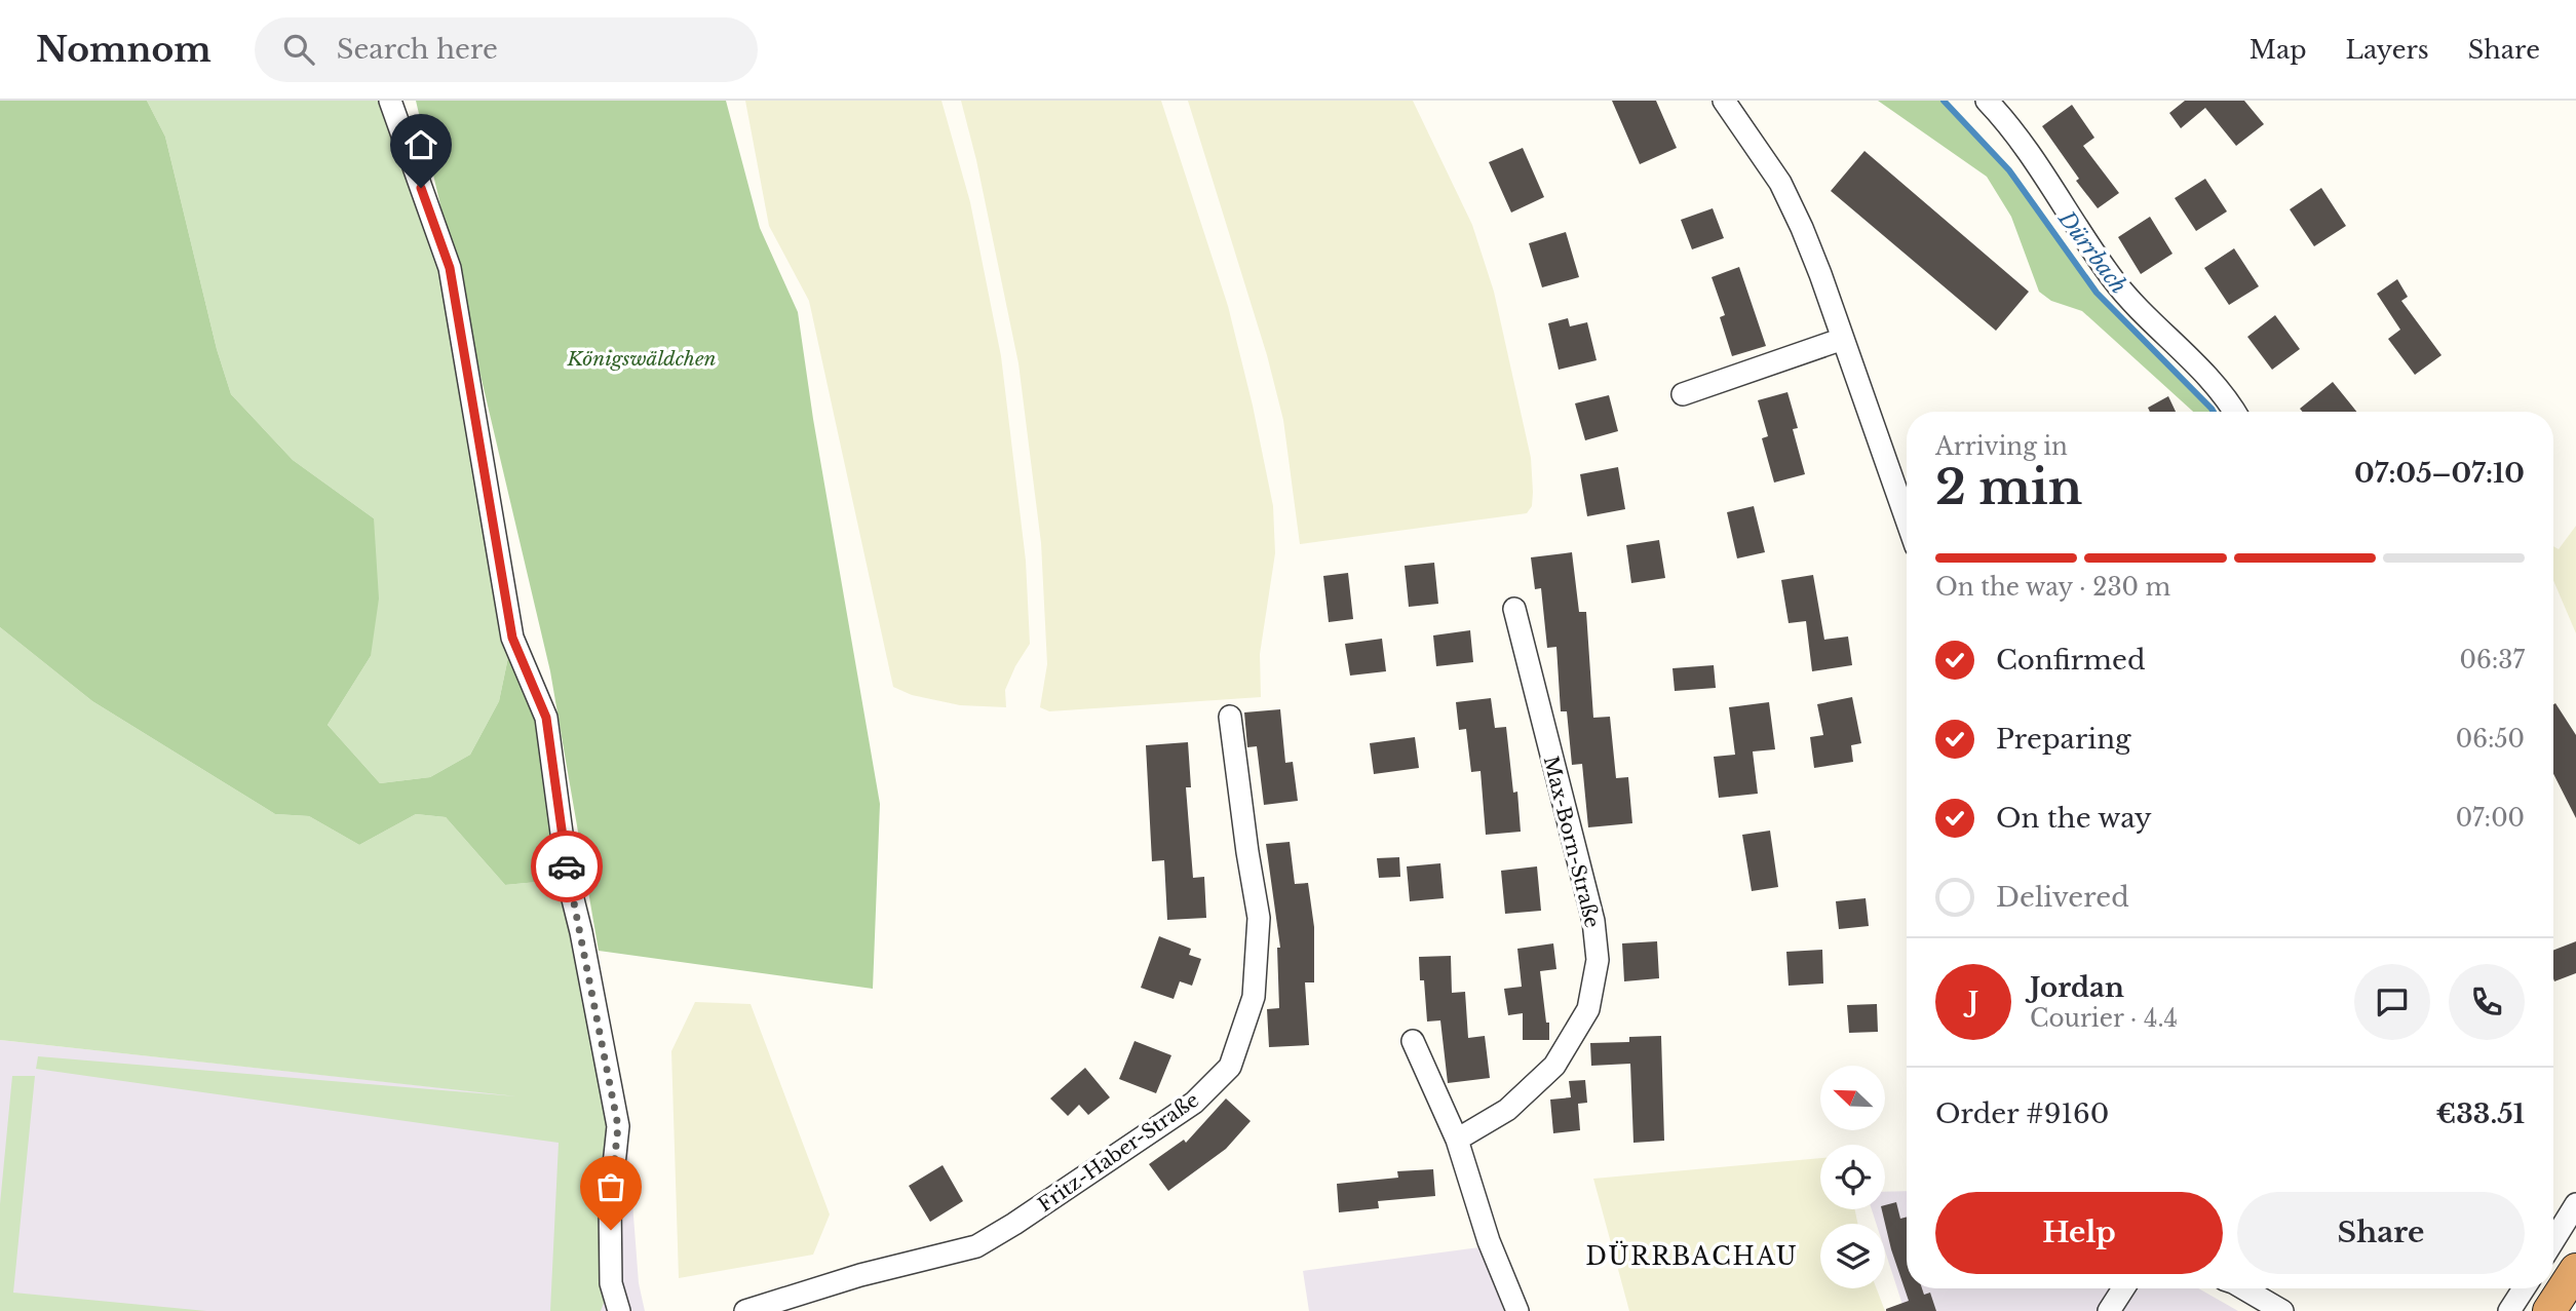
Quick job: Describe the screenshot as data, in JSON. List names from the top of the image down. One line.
{"streets":{"street":["Max-Born-Straße","Fritz-Haber-Straße"]},"districts":["DÜRRBACHAU"],"water":["Dürrbach"],"parks":["Königswäldchen"],"north":"top left","page":{"header":"Nomnom","search":"Search here","nav":["Map","Layers","Share"],"heading":["2 min","Arriving in","07:05–07:10"],"panel":["Jordan","Courier · 4.4","Order #9160","€33.51"],"bar":"On the way · 230 m","list":[["Confirmed","06:37"],["Preparing","06:50"],["On the way","07:00"],"Delivered"],"round":"J","buttons":["Help","Share"]}}
